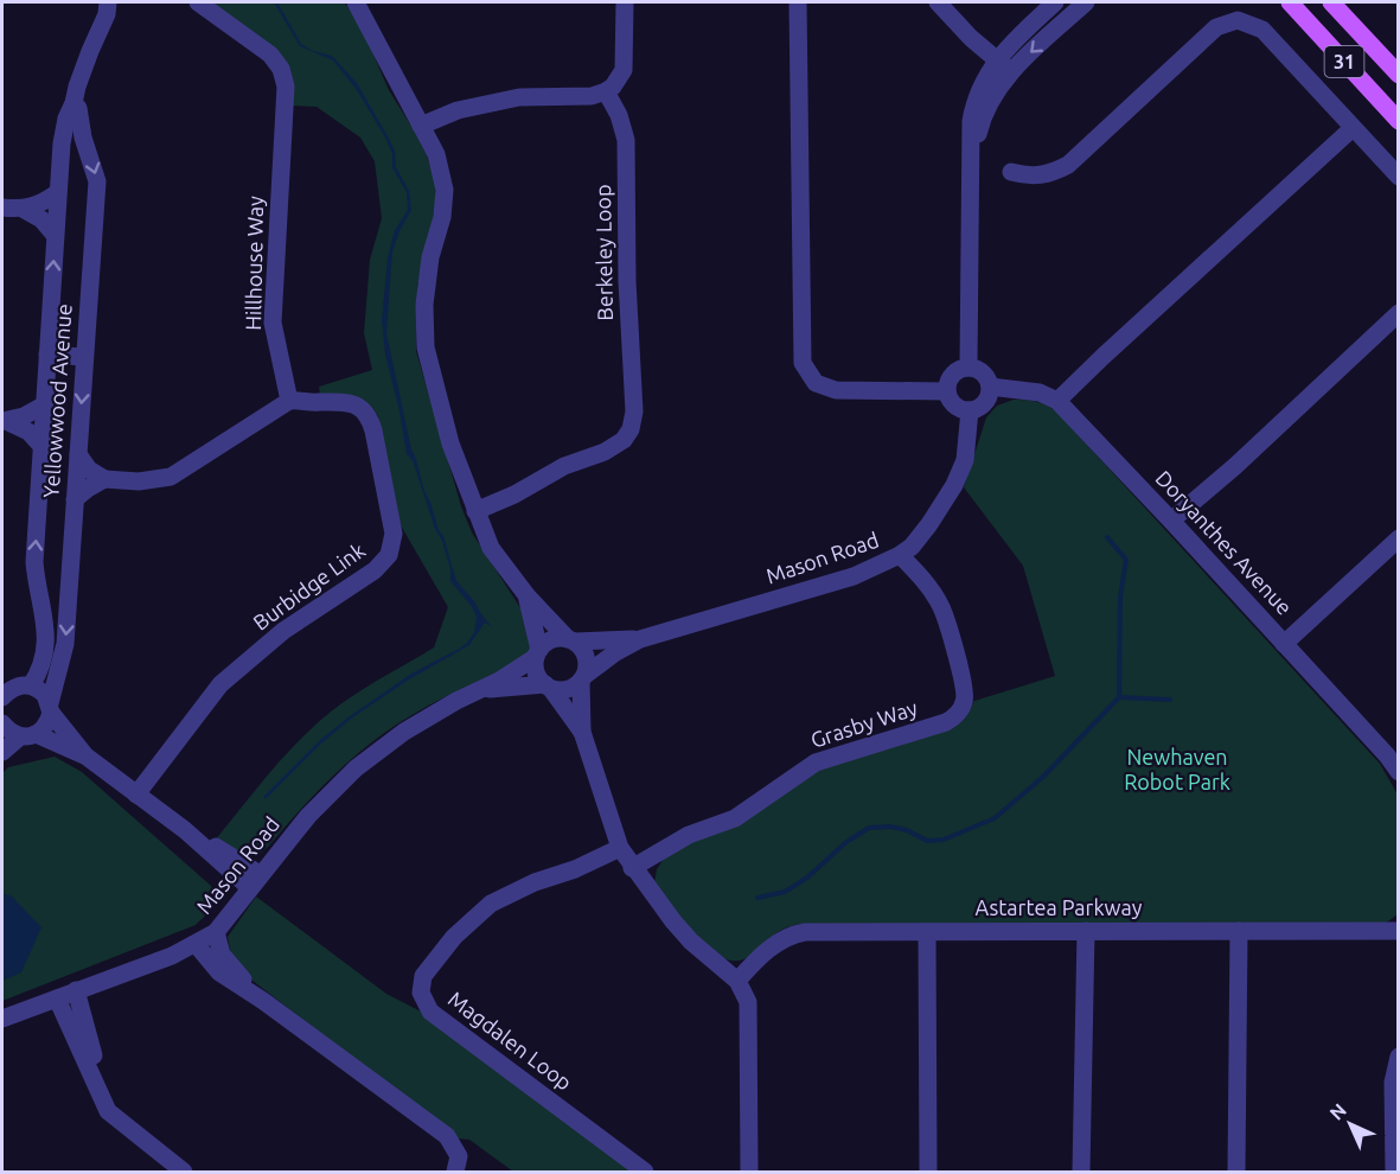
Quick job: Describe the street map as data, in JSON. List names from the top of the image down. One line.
{"streets":{"main road":["31"],"street":["Berkeley Loop","Hillhouse Way","Yellowwood Avenue","Doryanthes Avenue","Mason Road","Burbidge Link","Grasby Way","Astartea Parkway","Magdalen Loop"]},"crossings":[["Hillhouse Way","Burbidge Link"],["Doryanthes Avenue","Mason Road"],["Mason Road","Grasby Way"]],"parks":["Newhaven Robot Park"],"north":"top left"}
